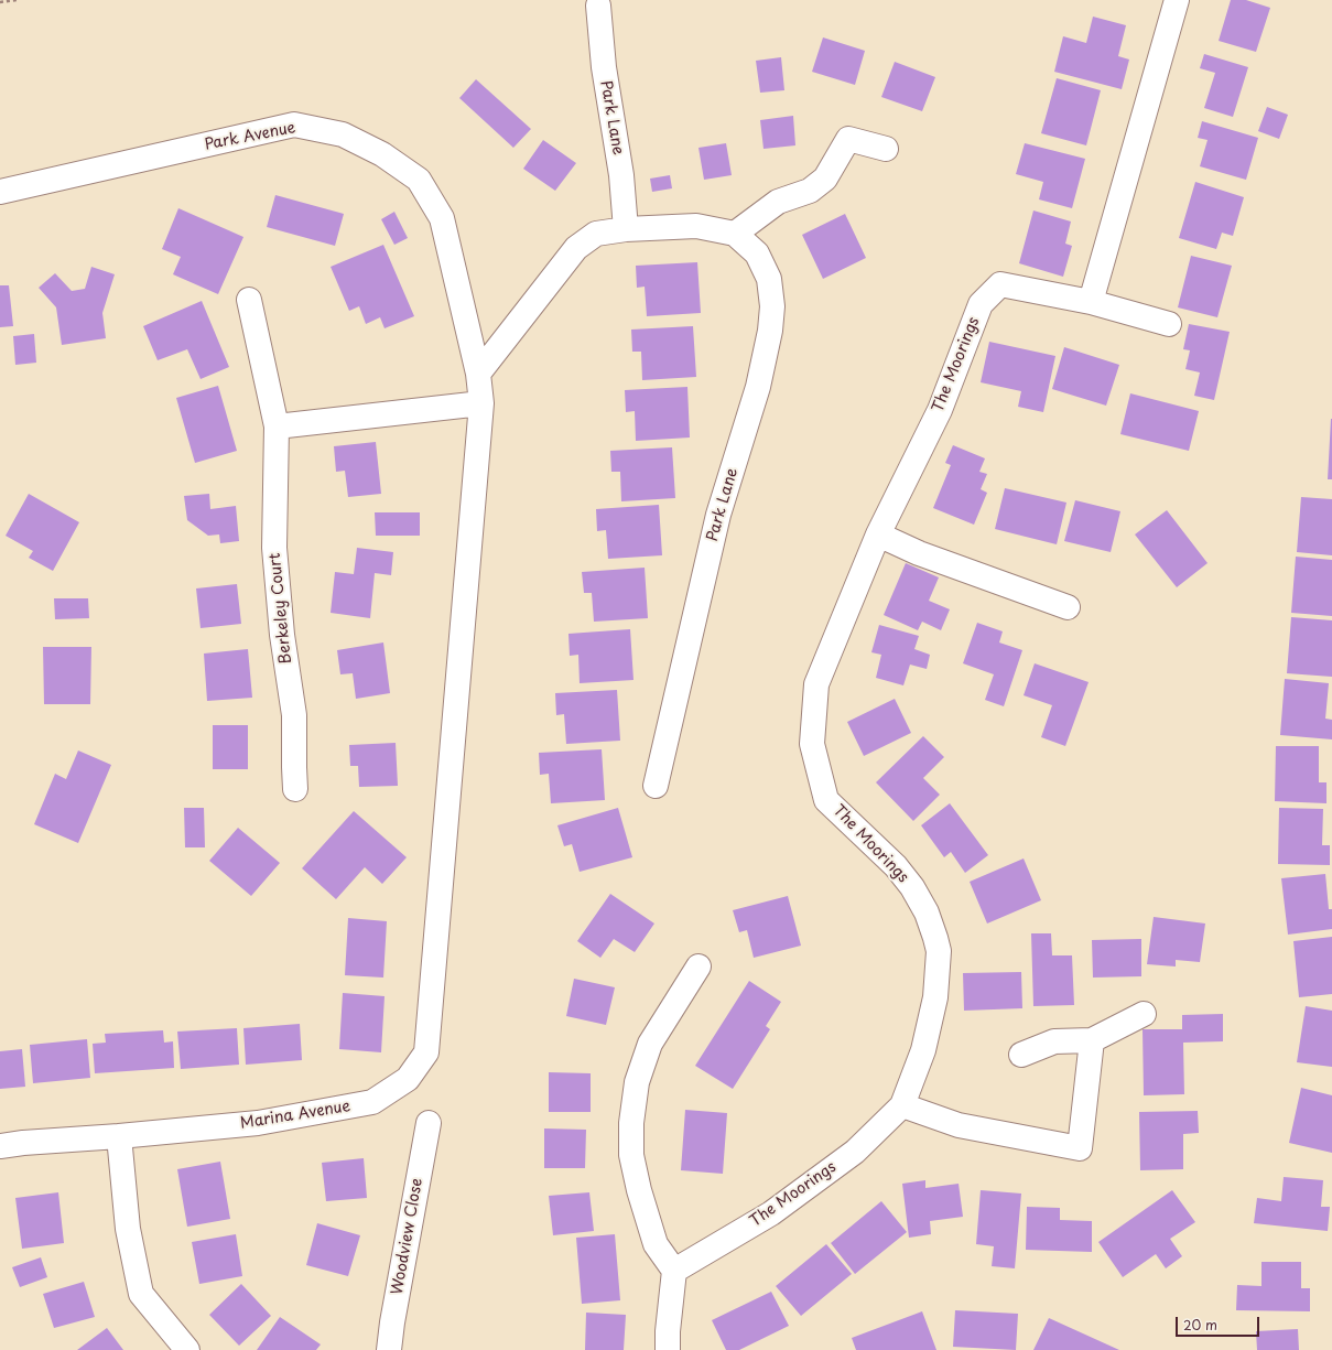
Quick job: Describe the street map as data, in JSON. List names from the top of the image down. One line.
{"streets":{"street":["Park Lane","Park Avenue","The Moorings","Berkeley Court","Marina Avenue","Woodview Close"]},"crossings":[["Park Avenue","Marina Avenue"]],"scale_bar":"20 m"}
